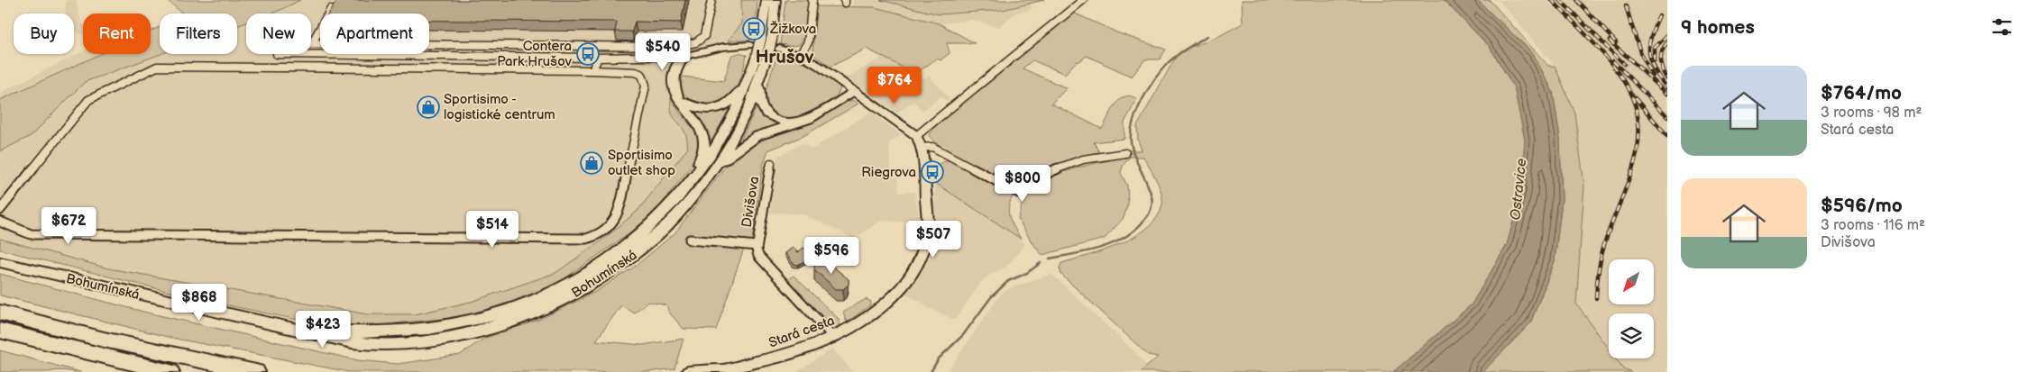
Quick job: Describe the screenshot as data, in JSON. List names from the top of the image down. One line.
{"streets":{"main road":["Bohumínská"],"street":["Divišova","Stará cesta"]},"crossings":[["Divišova","Stará cesta"]],"districts":["Hrušov"],"water":["Ostravice"],"places":{"bus stop":["Žižkova","Contera Park Hrušov","Riegrova"],"shop":["Sportisimo - logistické centrum","Sportisimo outlet shop"]},"north":"bottom left","page":{"heading":"9 homes","chip":["Buy","Rent","Filters","New","Apartment"],"price":["$540","$764","$800","$672","$514","$507","$596","$868","$423"],"list":[{"name":"$764/mo","note":"3 rooms · 98 m² · Stará cesta"},{"name":"$596/mo","note":"3 rooms · 116 m² · Divišova"}]}}
